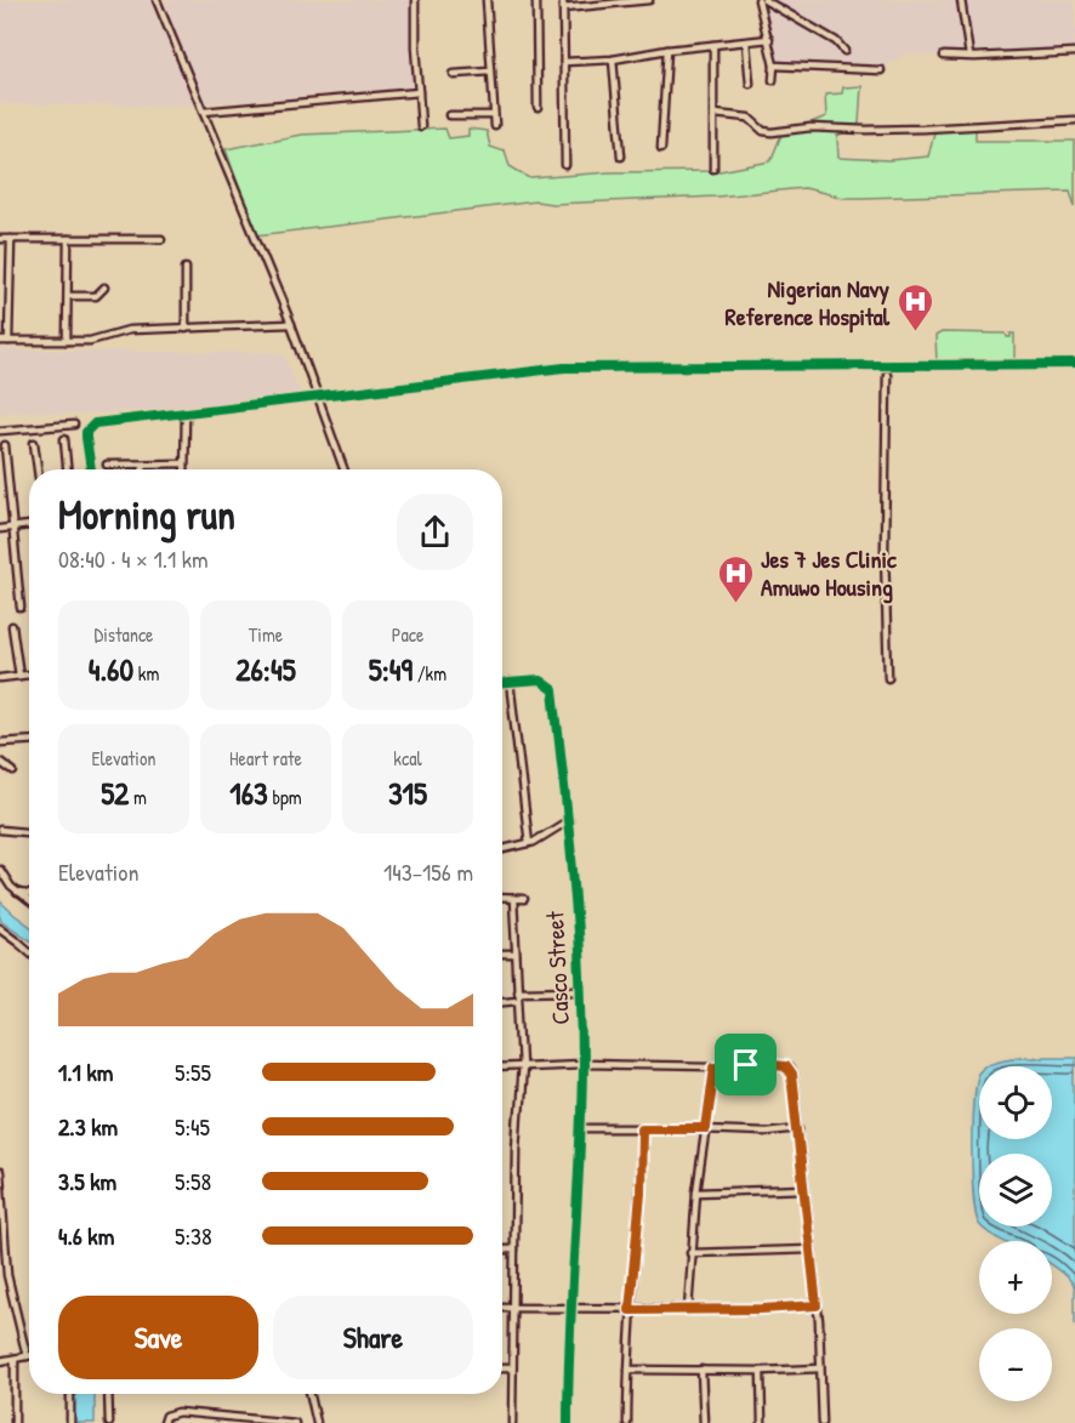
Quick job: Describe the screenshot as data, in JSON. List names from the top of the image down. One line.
{"streets":{"street":["Casco Street"]},"places":{"hospital":["Nigerian Navy Reference Hospital","Jes 7 Jes Clinic Amuwo Housing"]},"page":{"heading":["Morning run","08:40 · 4 × 1.1 km"],"stats":[["Distance","4.60 km"],["Time","26:45"],["Pace","5:49 /km"],["Elevation","52 m"],["Heart rate","163 bpm"],["kcal","315"]],"chart":["Elevation","143–156 m"],"list":[{"name":"1.1 km","note":"5:55"},{"name":"2.3 km","note":"5:45"},{"name":"3.5 km","note":"5:58"},{"name":"4.6 km","note":"5:38"}],"map_buttons":["+","−"],"buttons":["Save","Share"]}}
